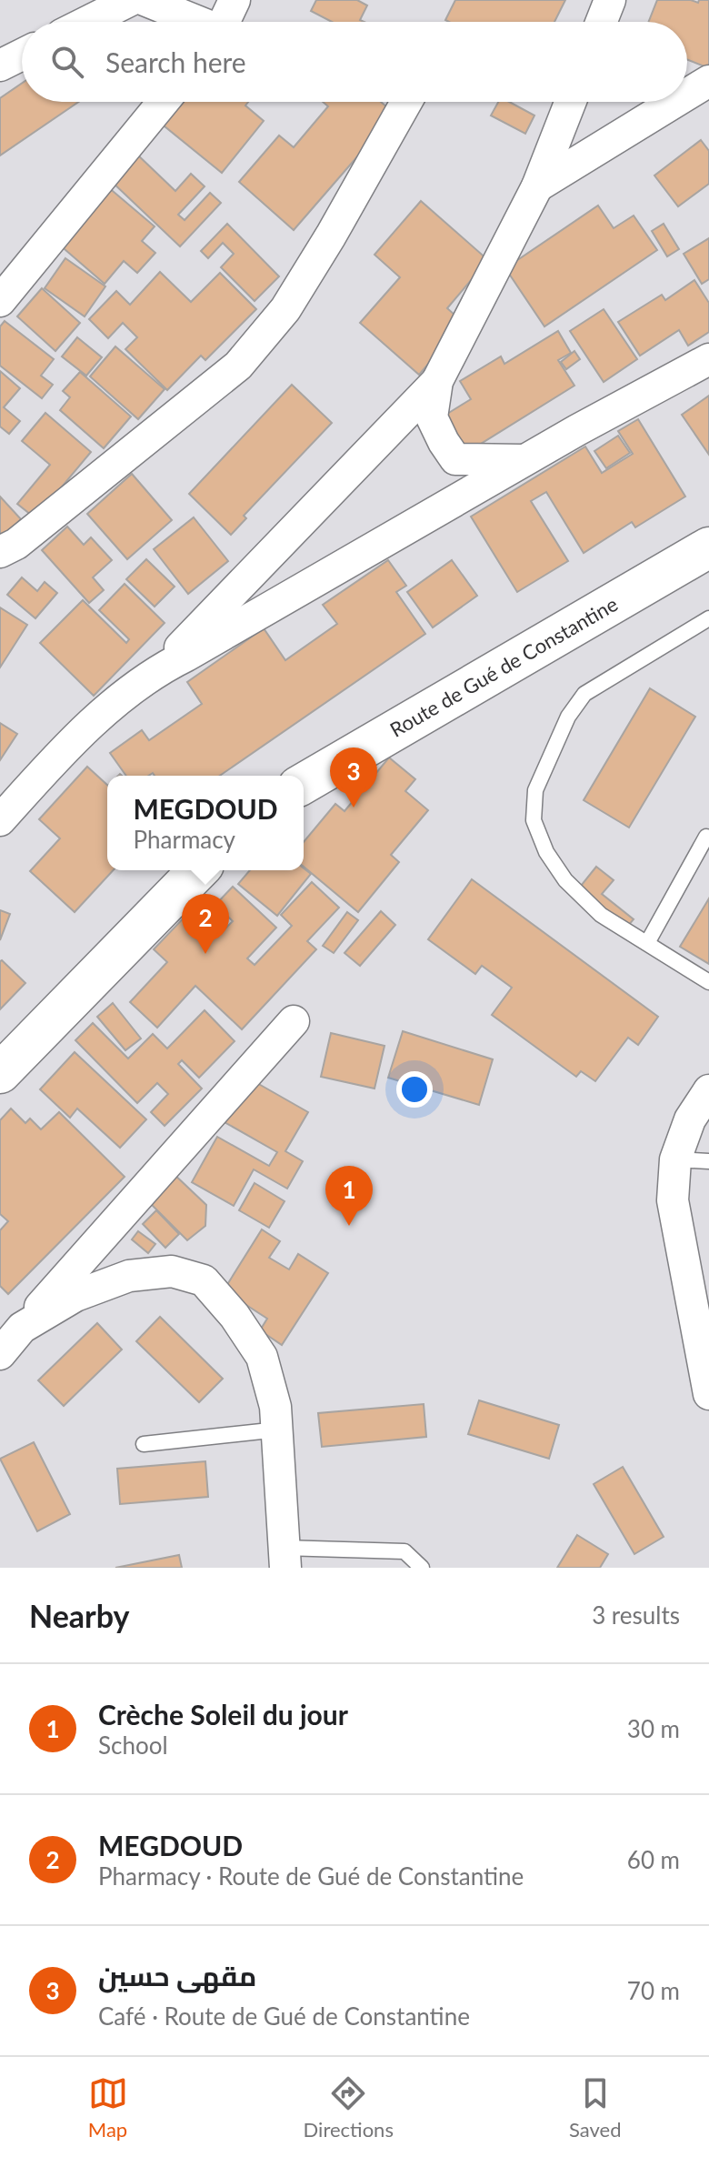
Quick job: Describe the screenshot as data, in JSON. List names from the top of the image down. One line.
{"streets":{"main road":["Route de Gué de Constantine"]},"page":{"search":"Search here","pins":["3","2","1"],"popup":["MEGDOUD","Pharmacy"],"heading":["Nearby","3 results"],"list":[{"mark":"1","name":"Crèche Soleil du jour","note":"School","value":"30 m"},{"mark":"2","name":"MEGDOUD","note":"Pharmacy · Route de Gué de Constantine","value":"60 m"},{"mark":"3","name":"مقهى حسين","note":"Café · Route de Gué de Constantine","value":"70 m"}],"nav":["Map","Directions","Saved"]}}
